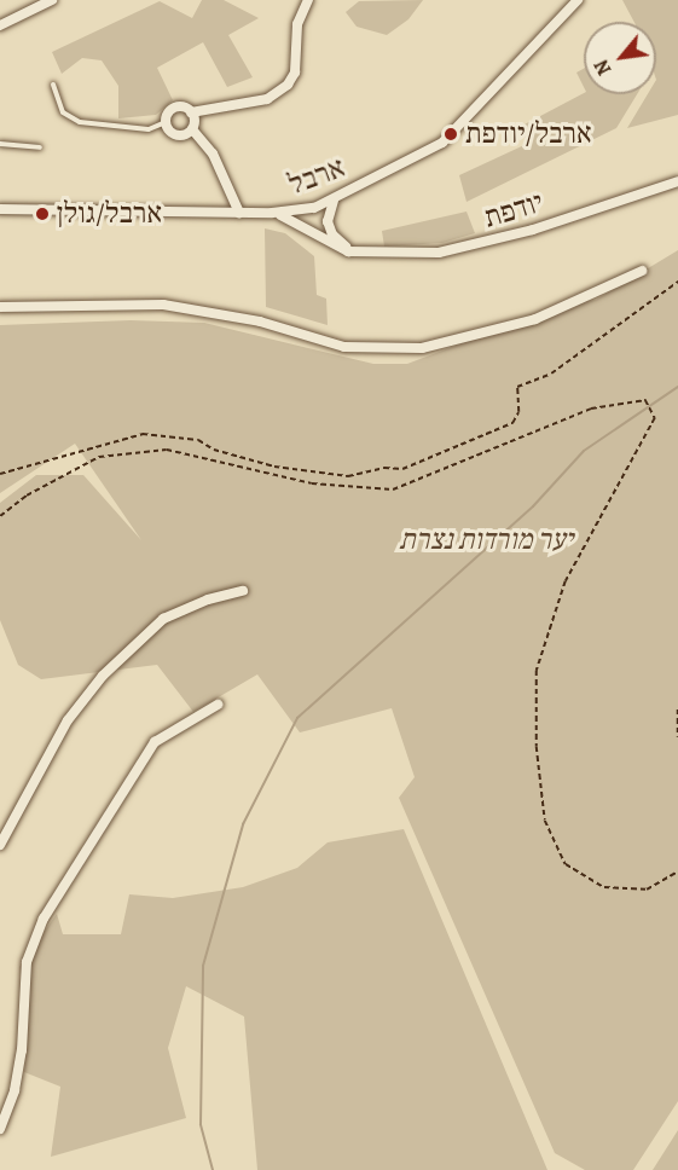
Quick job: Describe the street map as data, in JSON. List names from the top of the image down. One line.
{"streets":{"street":["ארבל","יודפת"]},"crossings":[["ארבל","יודפת"]],"parks":["יער מורדות נצרת"],"places":["ארבל/יודפת","ארבל/גולן"],"north":"bottom left"}
